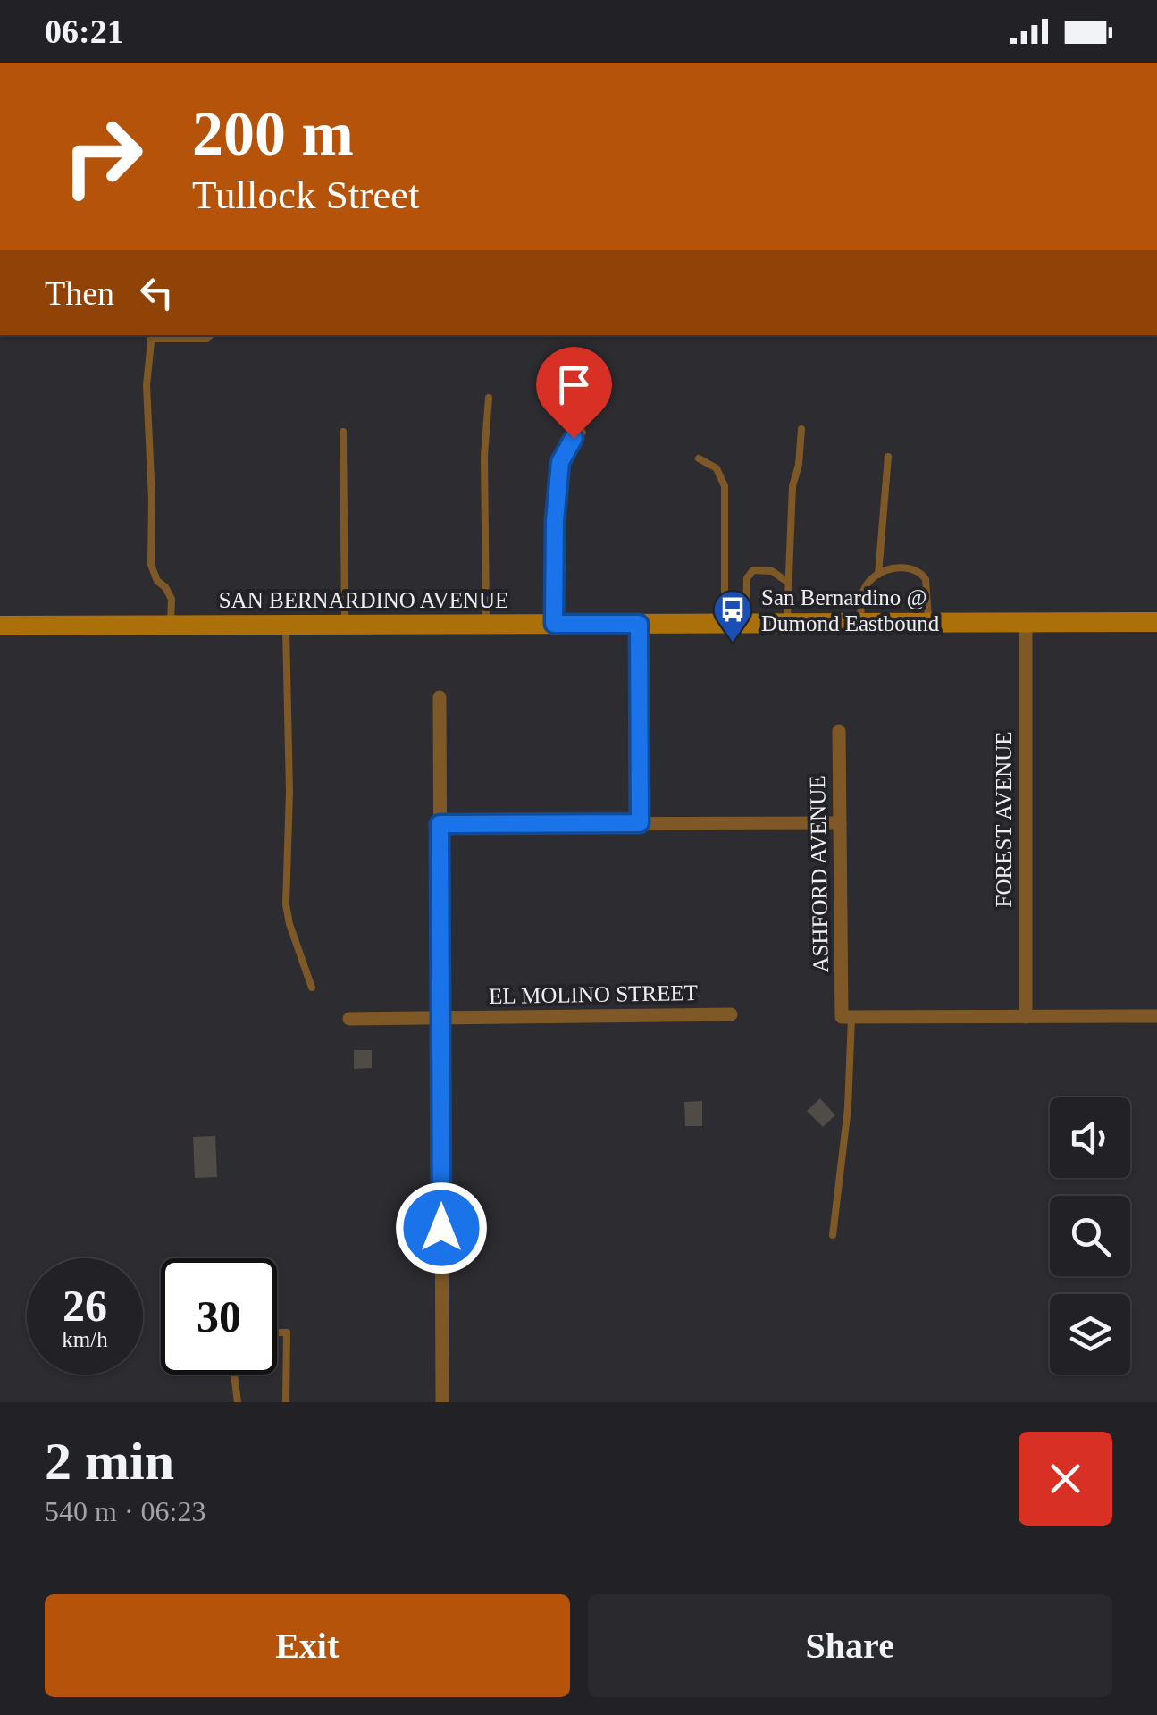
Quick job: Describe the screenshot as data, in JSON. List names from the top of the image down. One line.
{"streets":{"main road":["SAN BERNARDINO AVENUE"],"street":["FOREST AVENUE","ASHFORD AVENUE","EL MOLINO STREET"]},"crossings":[["SAN BERNARDINO AVENUE","FOREST AVENUE"]],"places":{"bus stop":["San Bernardino @ Dumond Eastbound"]},"page":{"status":"06:21","turn":["200 m","Tullock Street"],"then":"Then","speed":"26 km/h","limit":"30","heading":["2 min","540 m · 06:23"],"buttons":["Exit","Share"]}}
